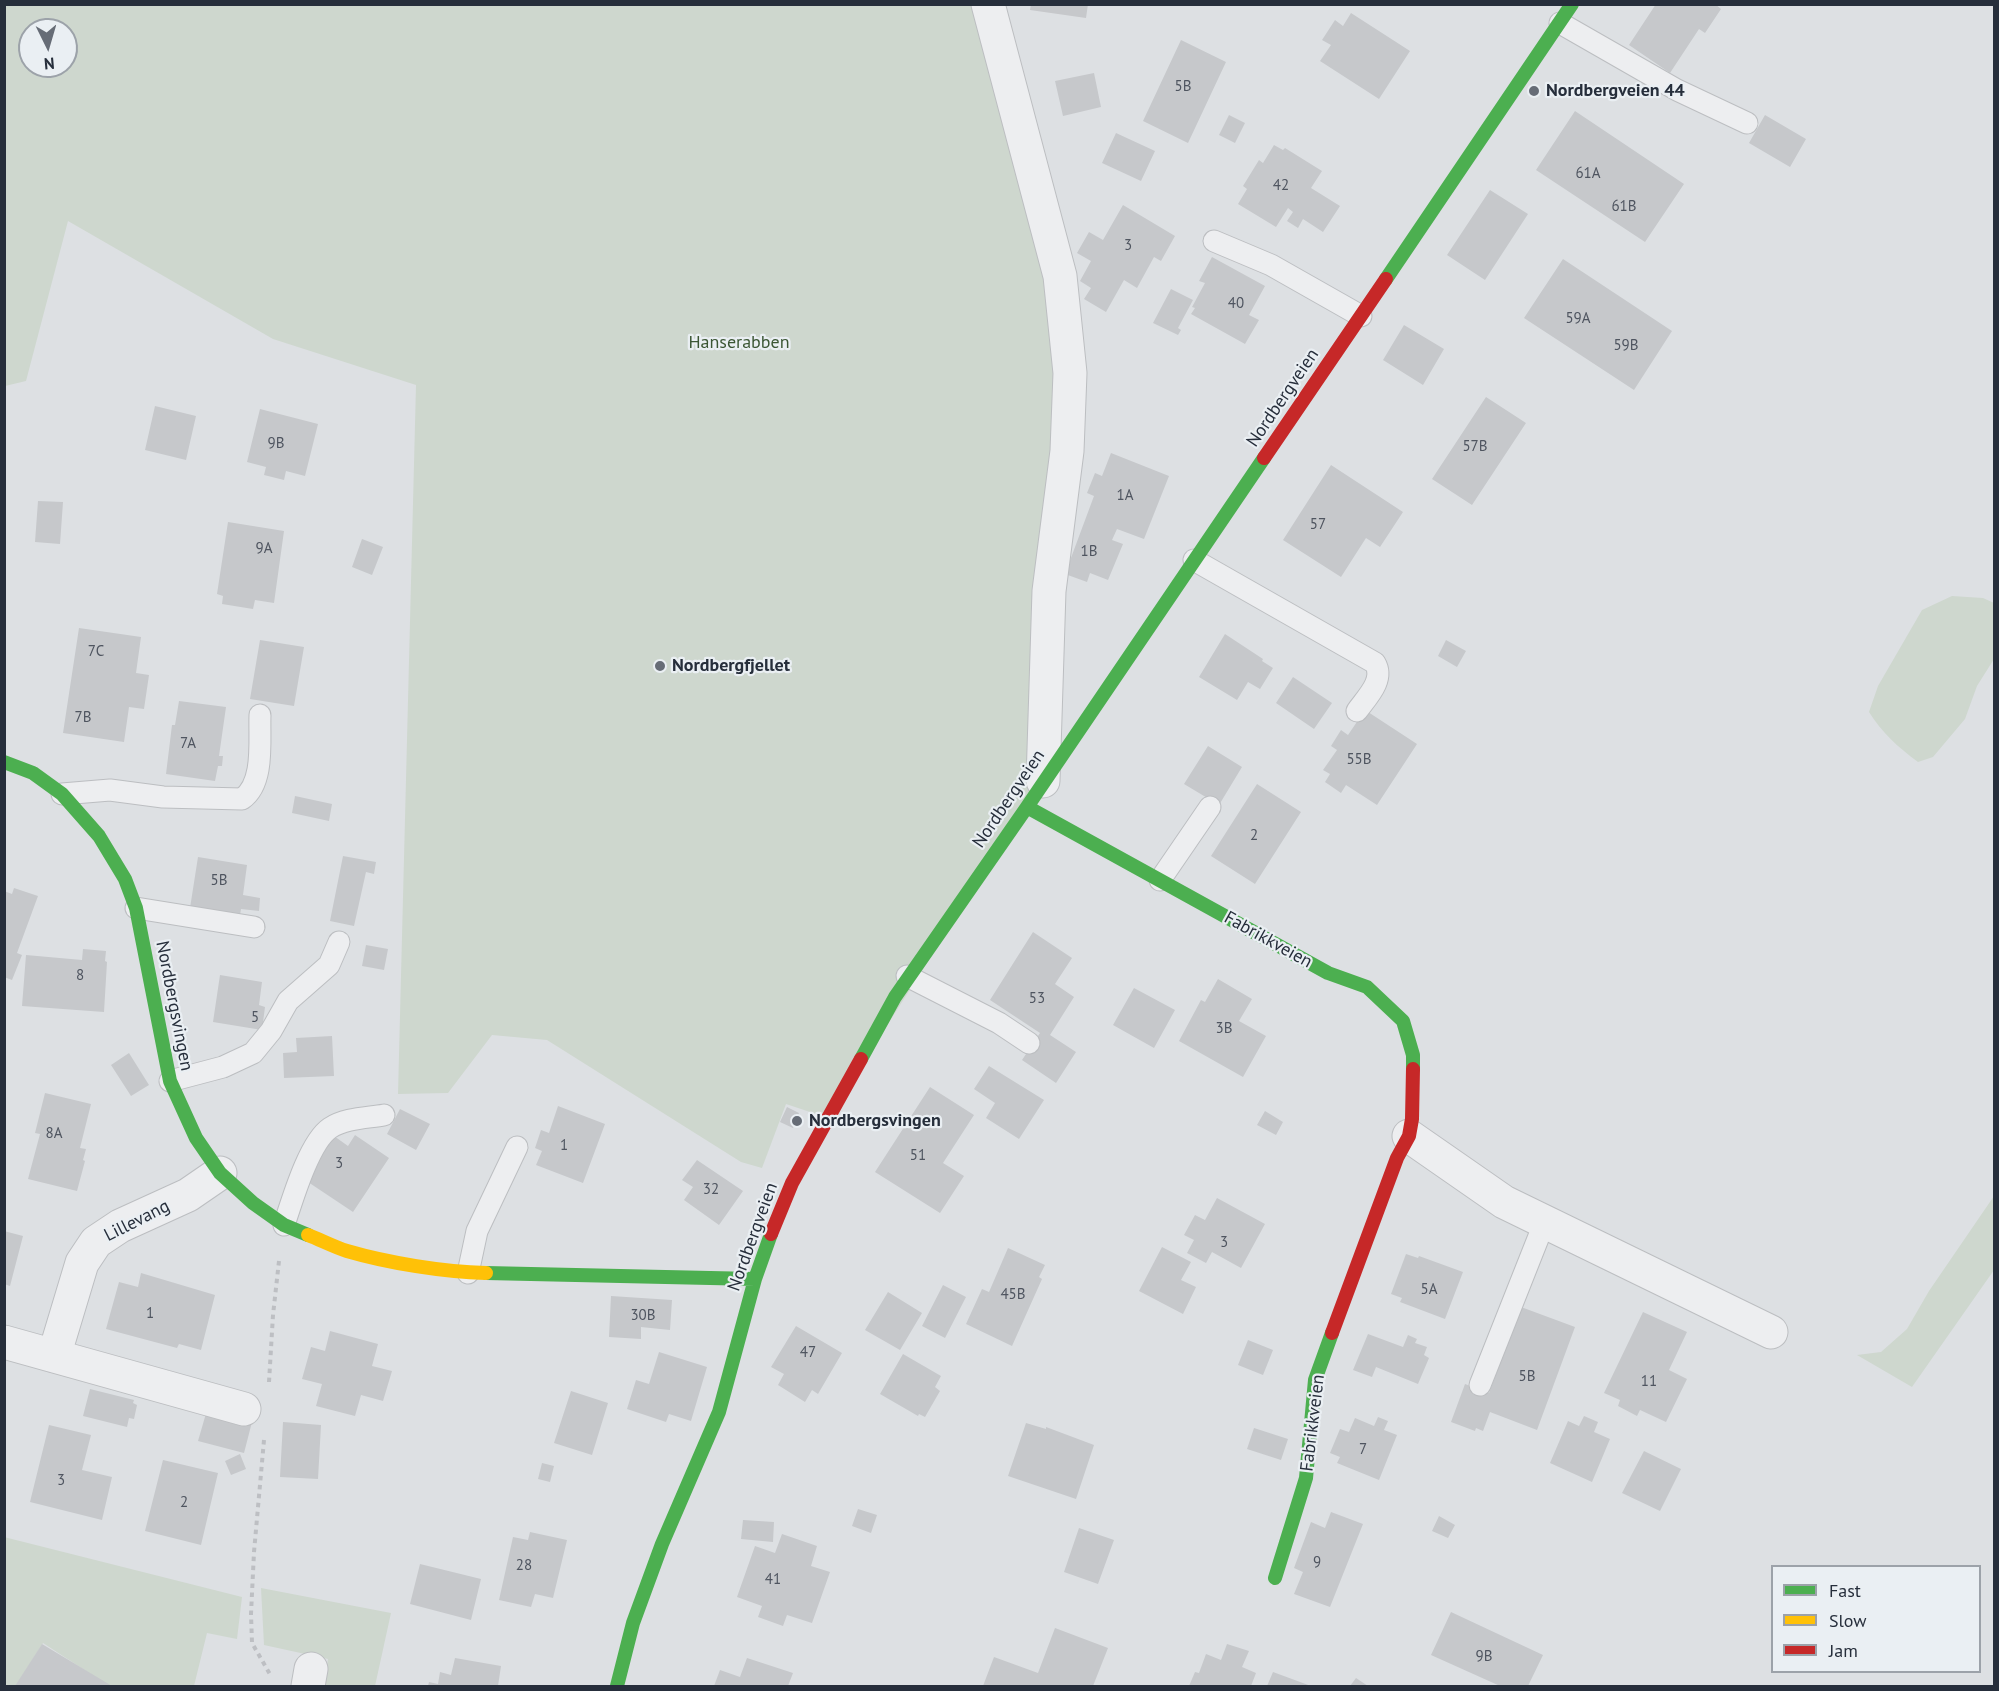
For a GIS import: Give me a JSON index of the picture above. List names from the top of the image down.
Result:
{
  "streets": {
    "street": [
      "Nordbergveien",
      "Fabrikkveien",
      "Nordbergsvingen",
      "Lillevang"
    ]
  },
  "crossings": [
    ["Nordbergveien", "Fabrikkveien"],
    ["Nordbergveien", "Nordbergsvingen"],
    ["Nordbergsvingen", "Lillevang"]
  ],
  "parks": ["Hanserabben"],
  "places": ["Nordbergveien 44", "Nordbergfjellet", "Nordbergsvingen"],
  "house_numbers": [
    "5B",
    "61A",
    "42",
    "61B",
    "3",
    "40",
    "59A",
    "59B",
    "9B",
    "57B",
    "1A",
    "57",
    "9A",
    "1B",
    "7C",
    "7B",
    "7A",
    "55B",
    "2",
    "5B",
    "8",
    "53",
    "5",
    "3B",
    "8A",
    "1",
    "51",
    "3",
    "32",
    "3",
    "5A",
    "45B",
    "1",
    "30B",
    "47",
    "5B",
    "11",
    "7",
    "3",
    "2",
    "9",
    "28",
    "41",
    "9B"
  ],
  "legend": ["Fast", "Slow", "Jam"],
  "north": "bottom"
}
